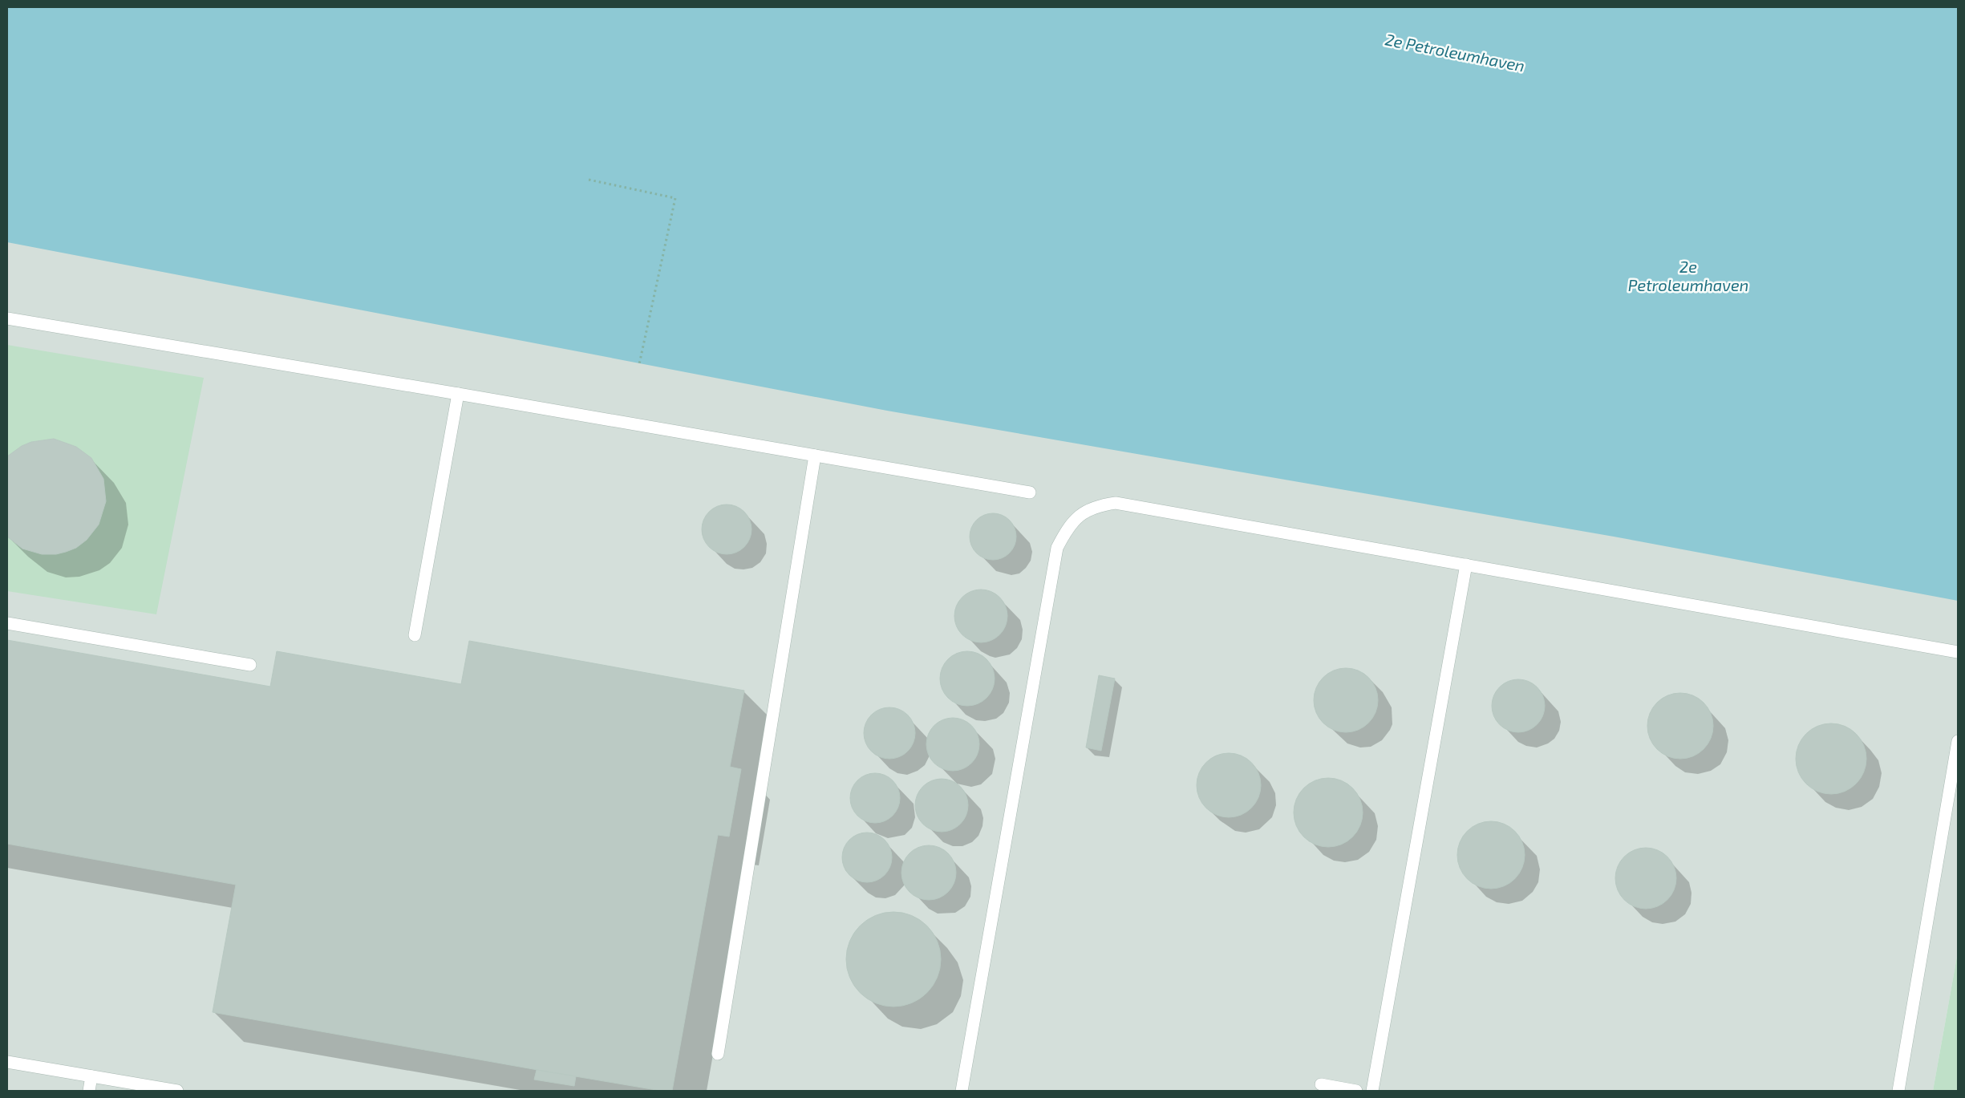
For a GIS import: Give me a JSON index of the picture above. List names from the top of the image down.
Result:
{
  "water": ["2e Petroleumhaven"]
}
